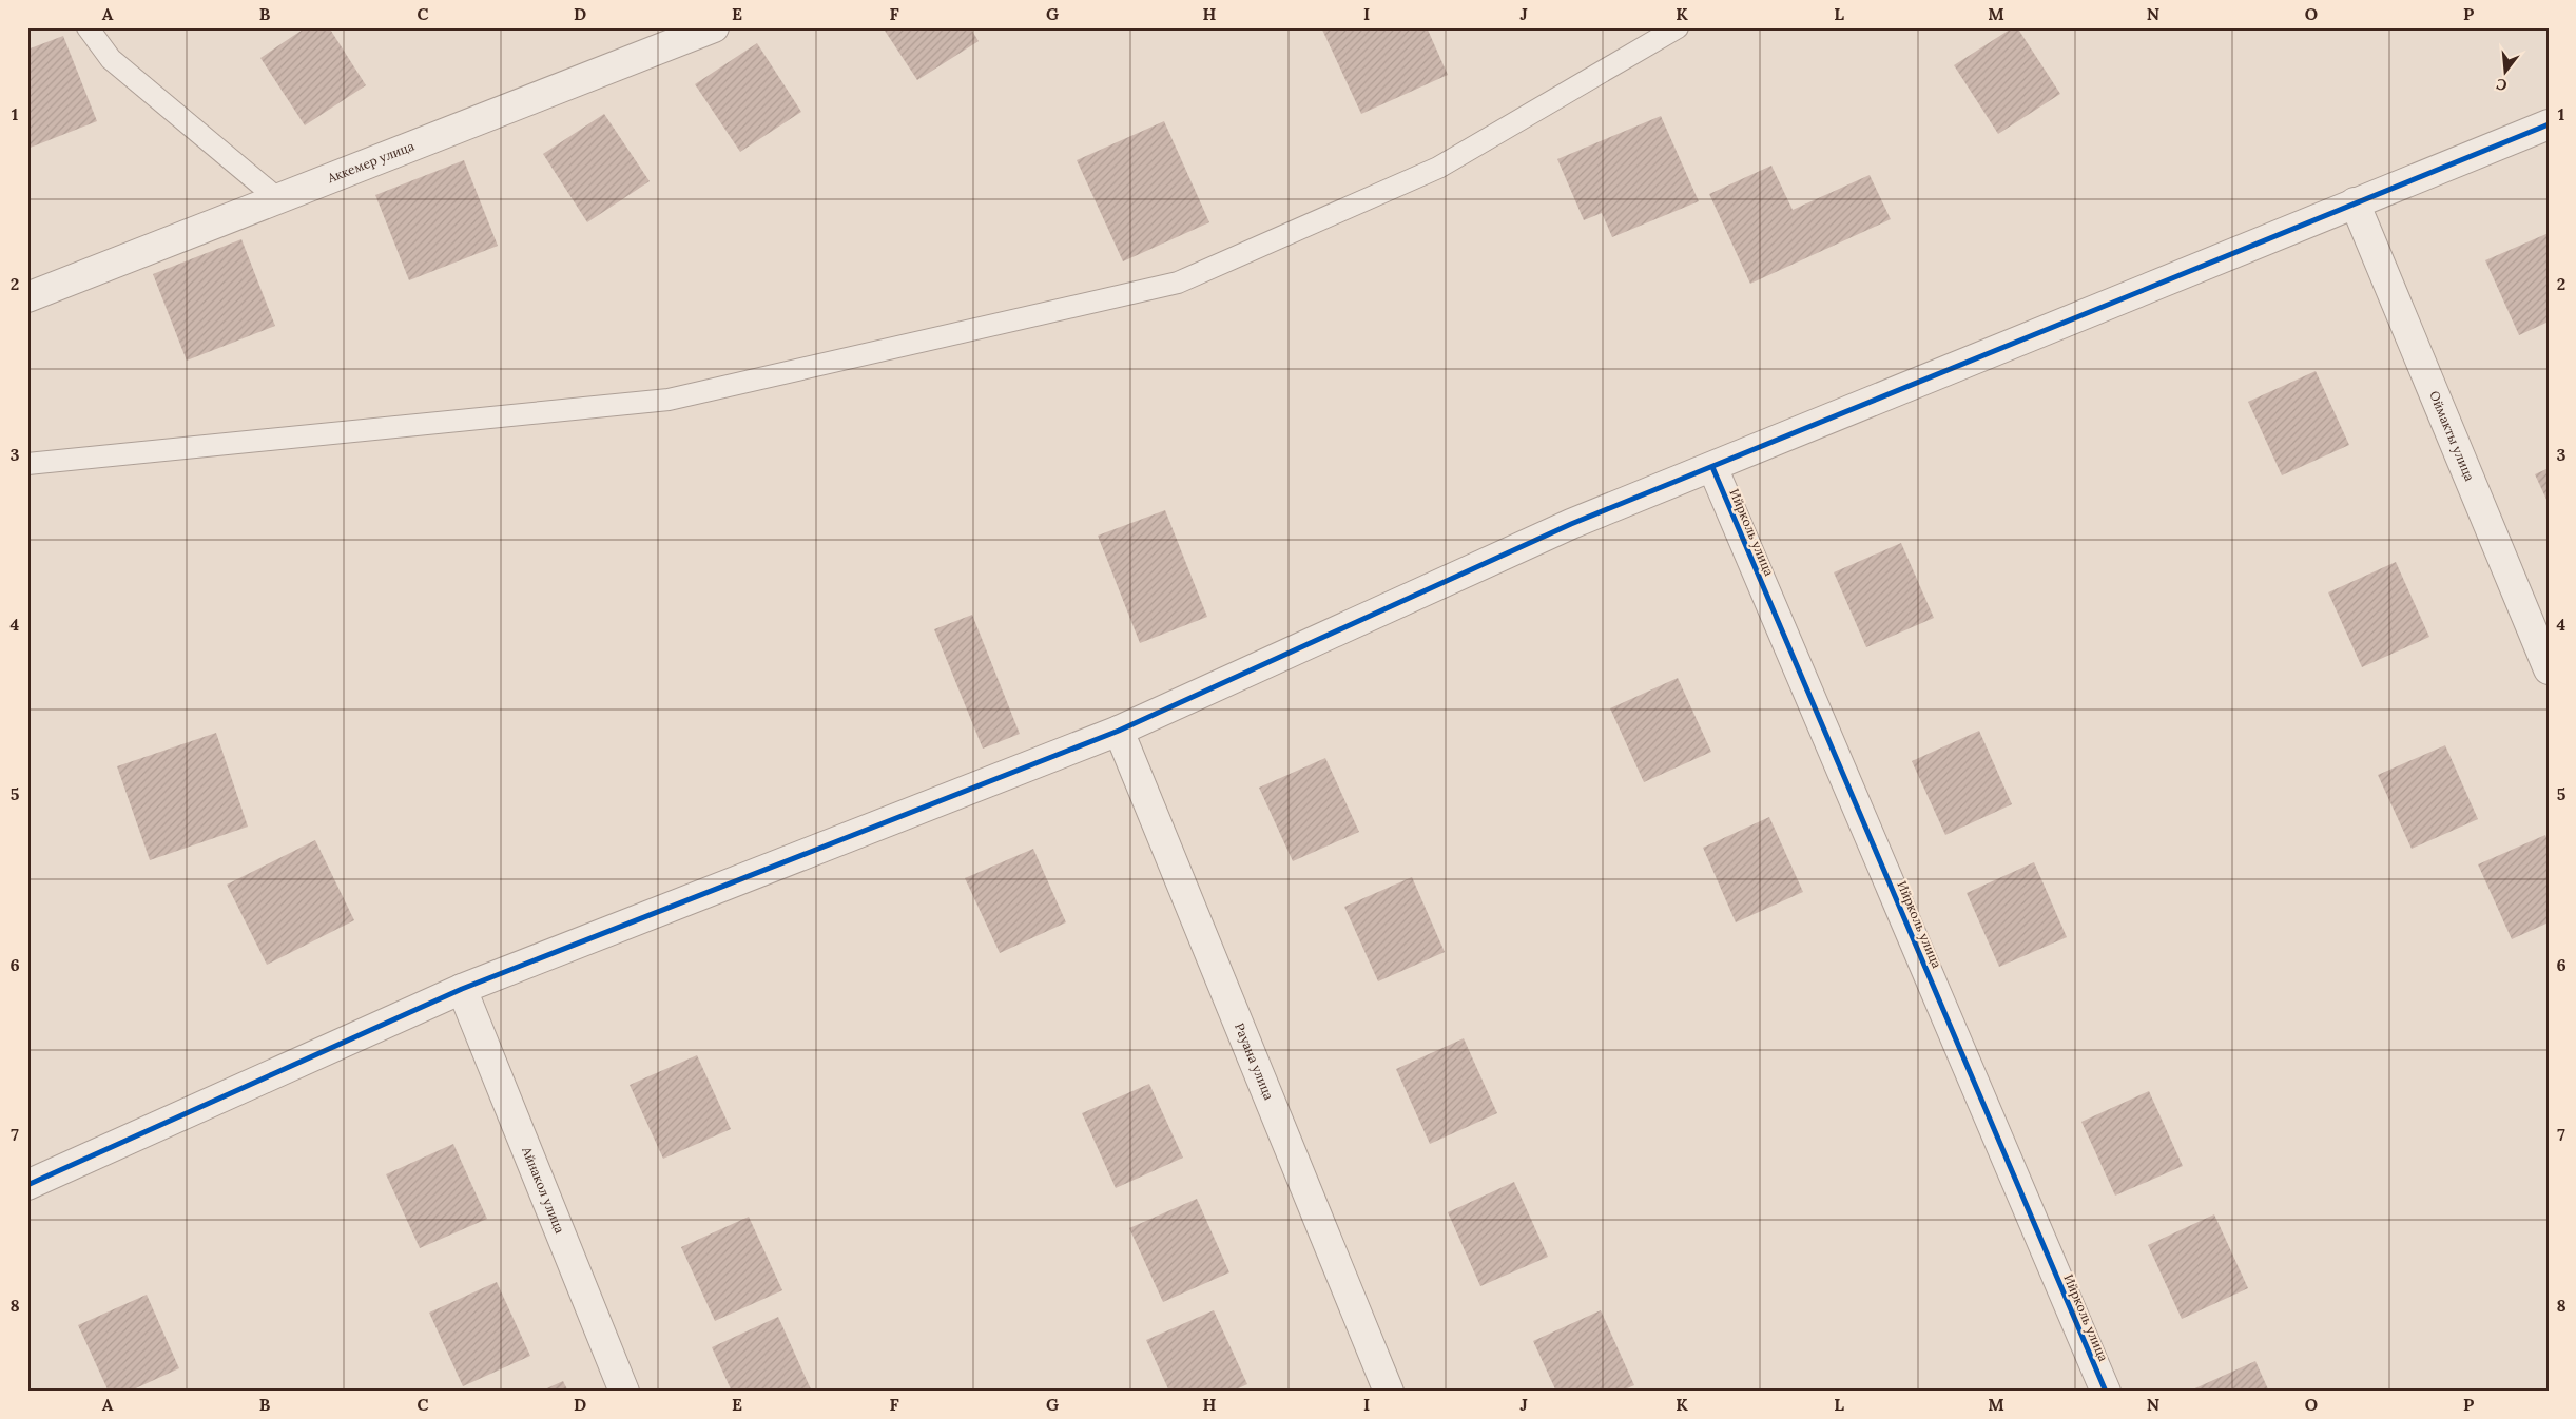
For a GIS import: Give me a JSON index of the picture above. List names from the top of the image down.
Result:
{
  "streets": {
    "street": [
      "Аккемер улица",
      "Оймакты улица",
      "Ийрколь улица",
      "Рауана улица",
      "Айнакол улица"
    ]
  },
  "north": "bottom",
  "grid": {
    "columns": [
      "A",
      "B",
      "C",
      "D",
      "E",
      "F",
      "G",
      "H",
      "I",
      "J",
      "K",
      "L",
      "M",
      "N",
      "O",
      "P"
    ],
    "rows": [
      "1",
      "2",
      "3",
      "4",
      "5",
      "6",
      "7",
      "8"
    ]
  }
}
